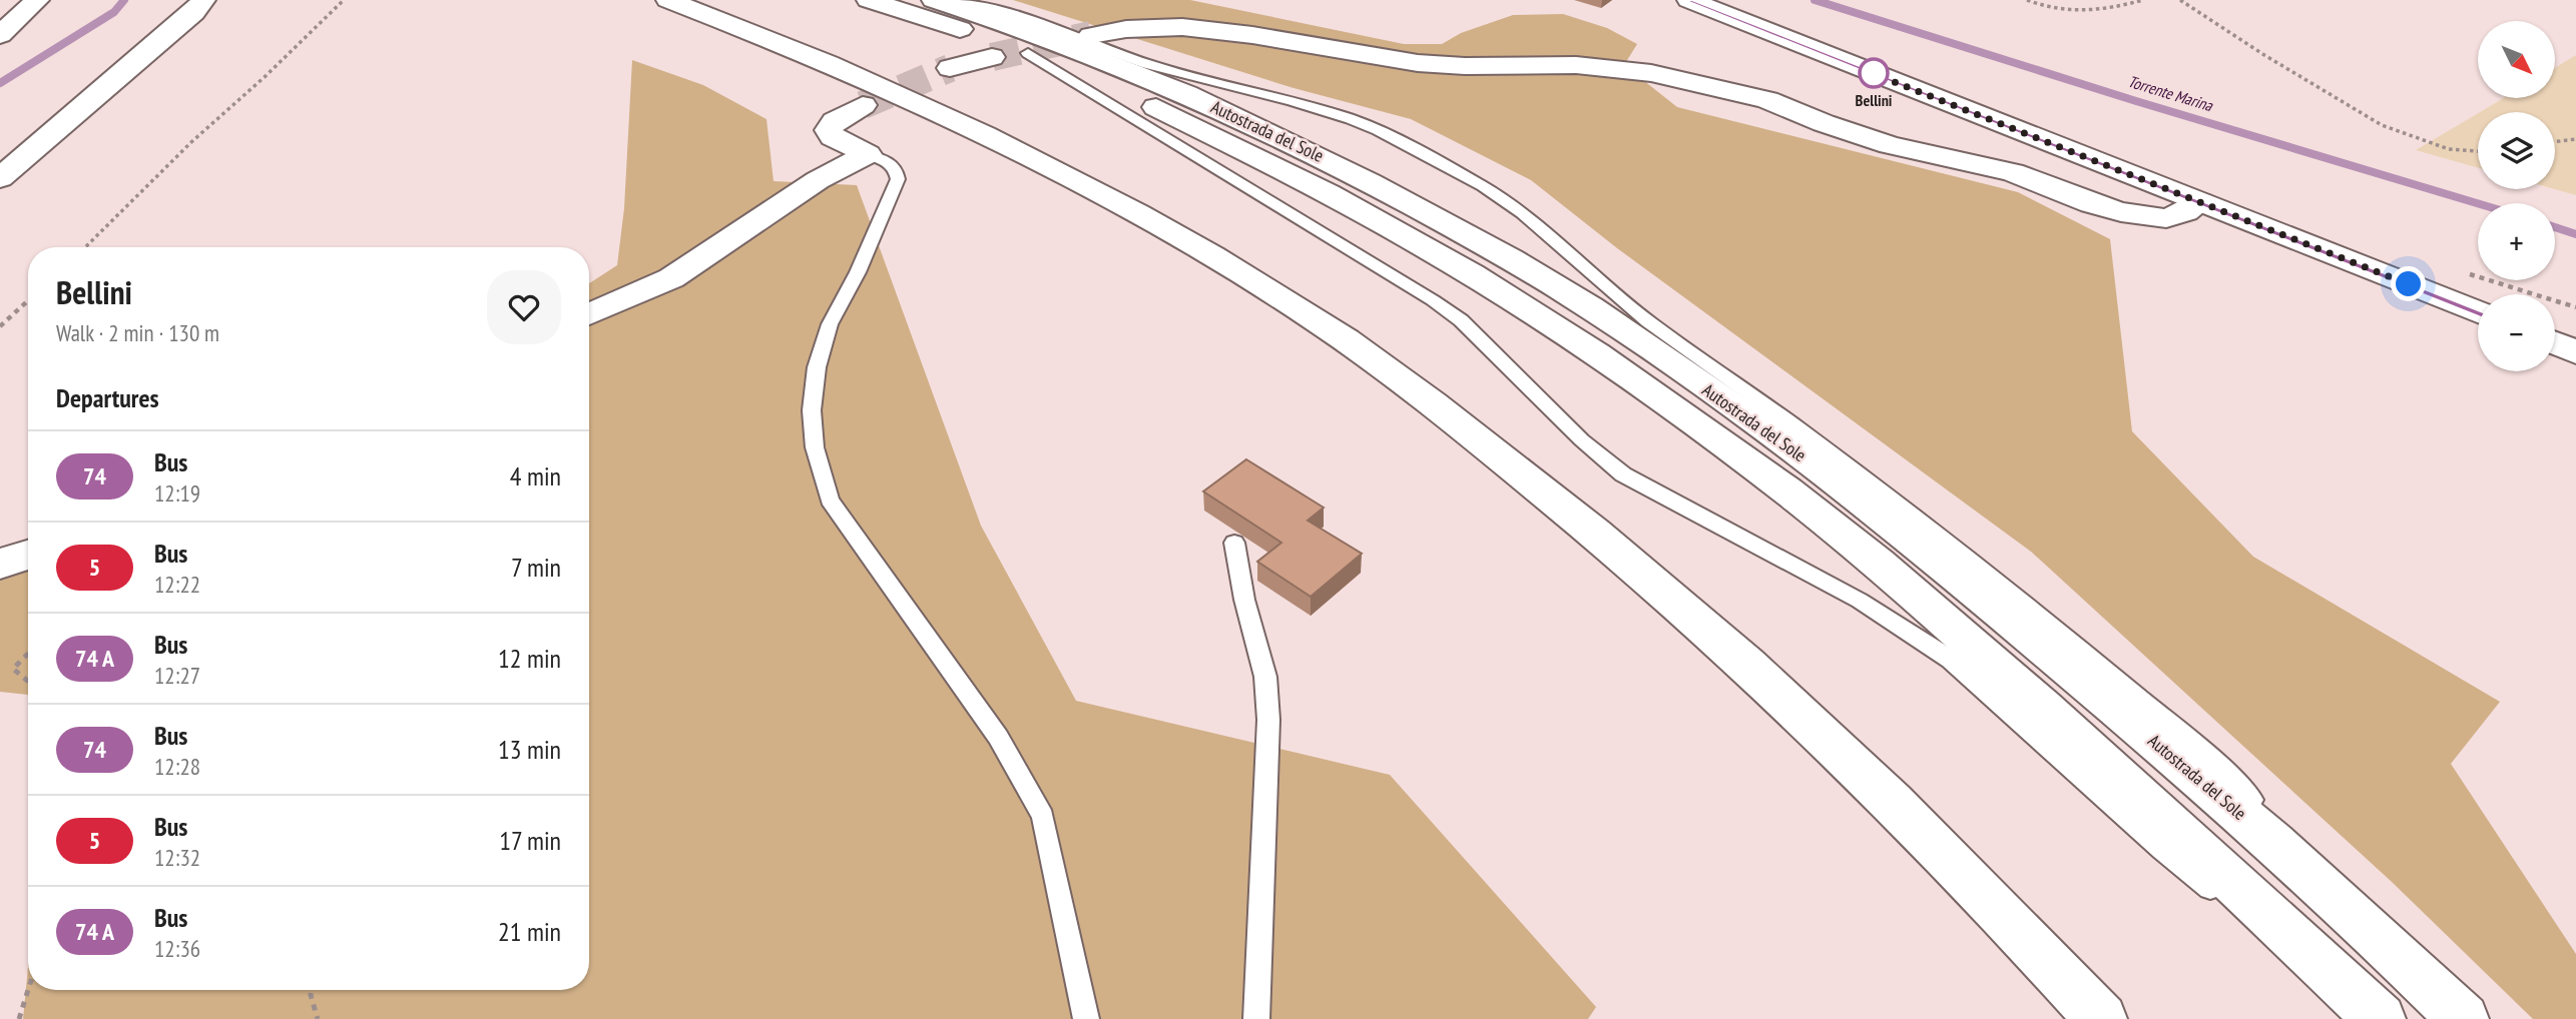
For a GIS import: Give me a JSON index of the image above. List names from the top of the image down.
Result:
{
  "streets": {
    "main road": ["Autostrada del Sole"]
  },
  "water": ["Torrente Marina"],
  "places": ["Bellini"],
  "lines": ["bus line 74"],
  "north": "bottom right",
  "page": {
    "map_buttons": ["+", "−"],
    "heading": [
      ["Bellini", "Walk · 2 min · 130 m"],
      "Departures"
    ],
    "list": [
      {
        "mark": "74",
        "name": "Bus",
        "note": "12:19",
        "value": "4 min"
      },
      {
        "mark": "5",
        "name": "Bus",
        "note": "12:22",
        "value": "7 min"
      },
      {
        "mark": "74 A",
        "name": "Bus",
        "note": "12:27",
        "value": "12 min"
      },
      {
        "mark": "74",
        "name": "Bus",
        "note": "12:28",
        "value": "13 min"
      },
      {
        "mark": "5",
        "name": "Bus",
        "note": "12:32",
        "value": "17 min"
      },
      {
        "mark": "74 A",
        "name": "Bus",
        "note": "12:36",
        "value": "21 min"
      }
    ]
  }
}
